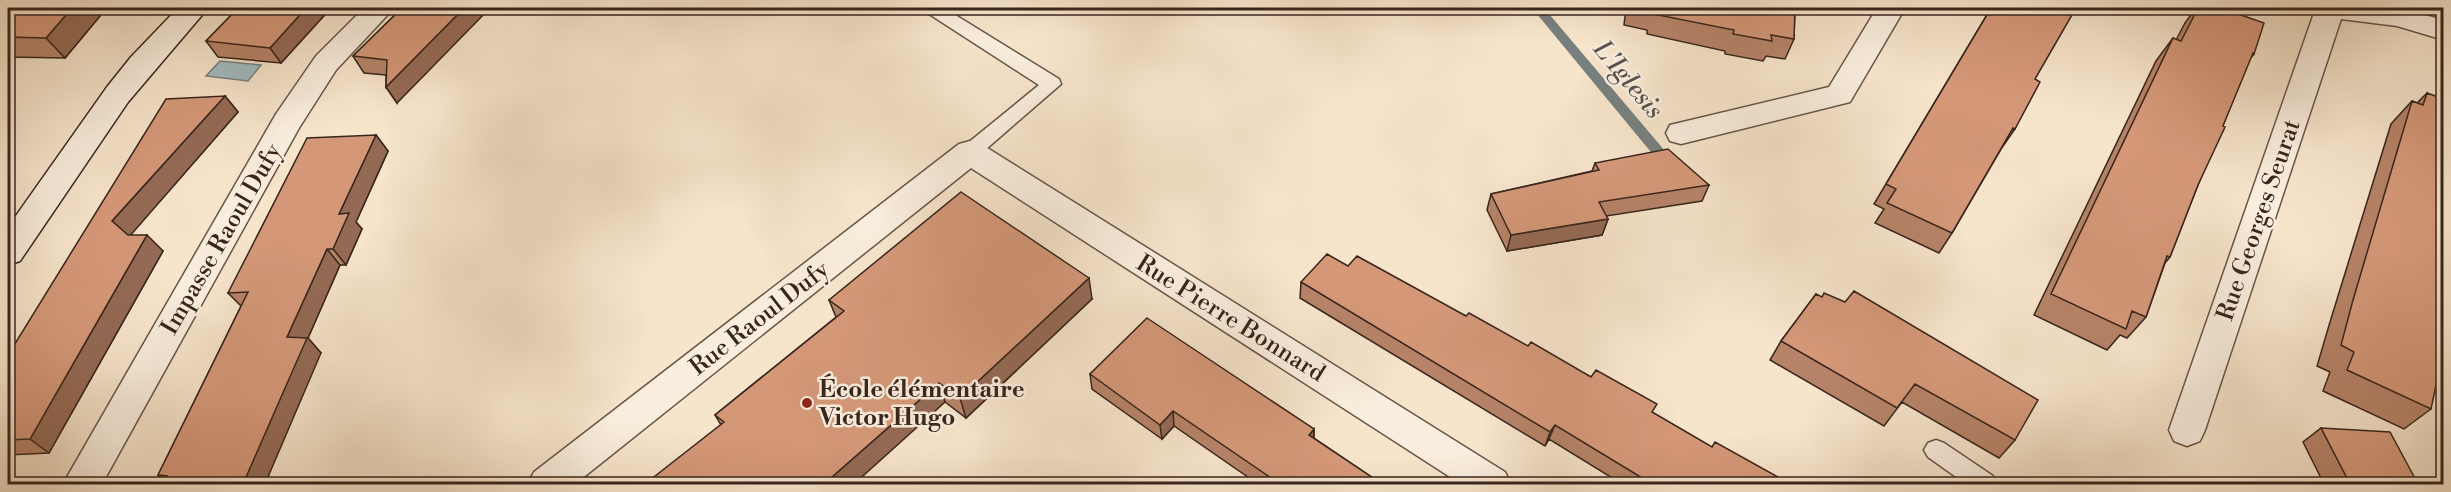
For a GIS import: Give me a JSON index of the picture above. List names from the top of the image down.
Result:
{
  "streets": {
    "street": [
      "Rue Georges Seurat",
      "Impasse Raoul Dufy",
      "Rue Raoul Dufy",
      "Rue Pierre Bonnard"
    ]
  },
  "crossings": [
    ["Rue Raoul Dufy", "Rue Pierre Bonnard"]
  ],
  "water": ["L'Iglesis"],
  "places": ["École élémentaire Victor Hugo"]
}
